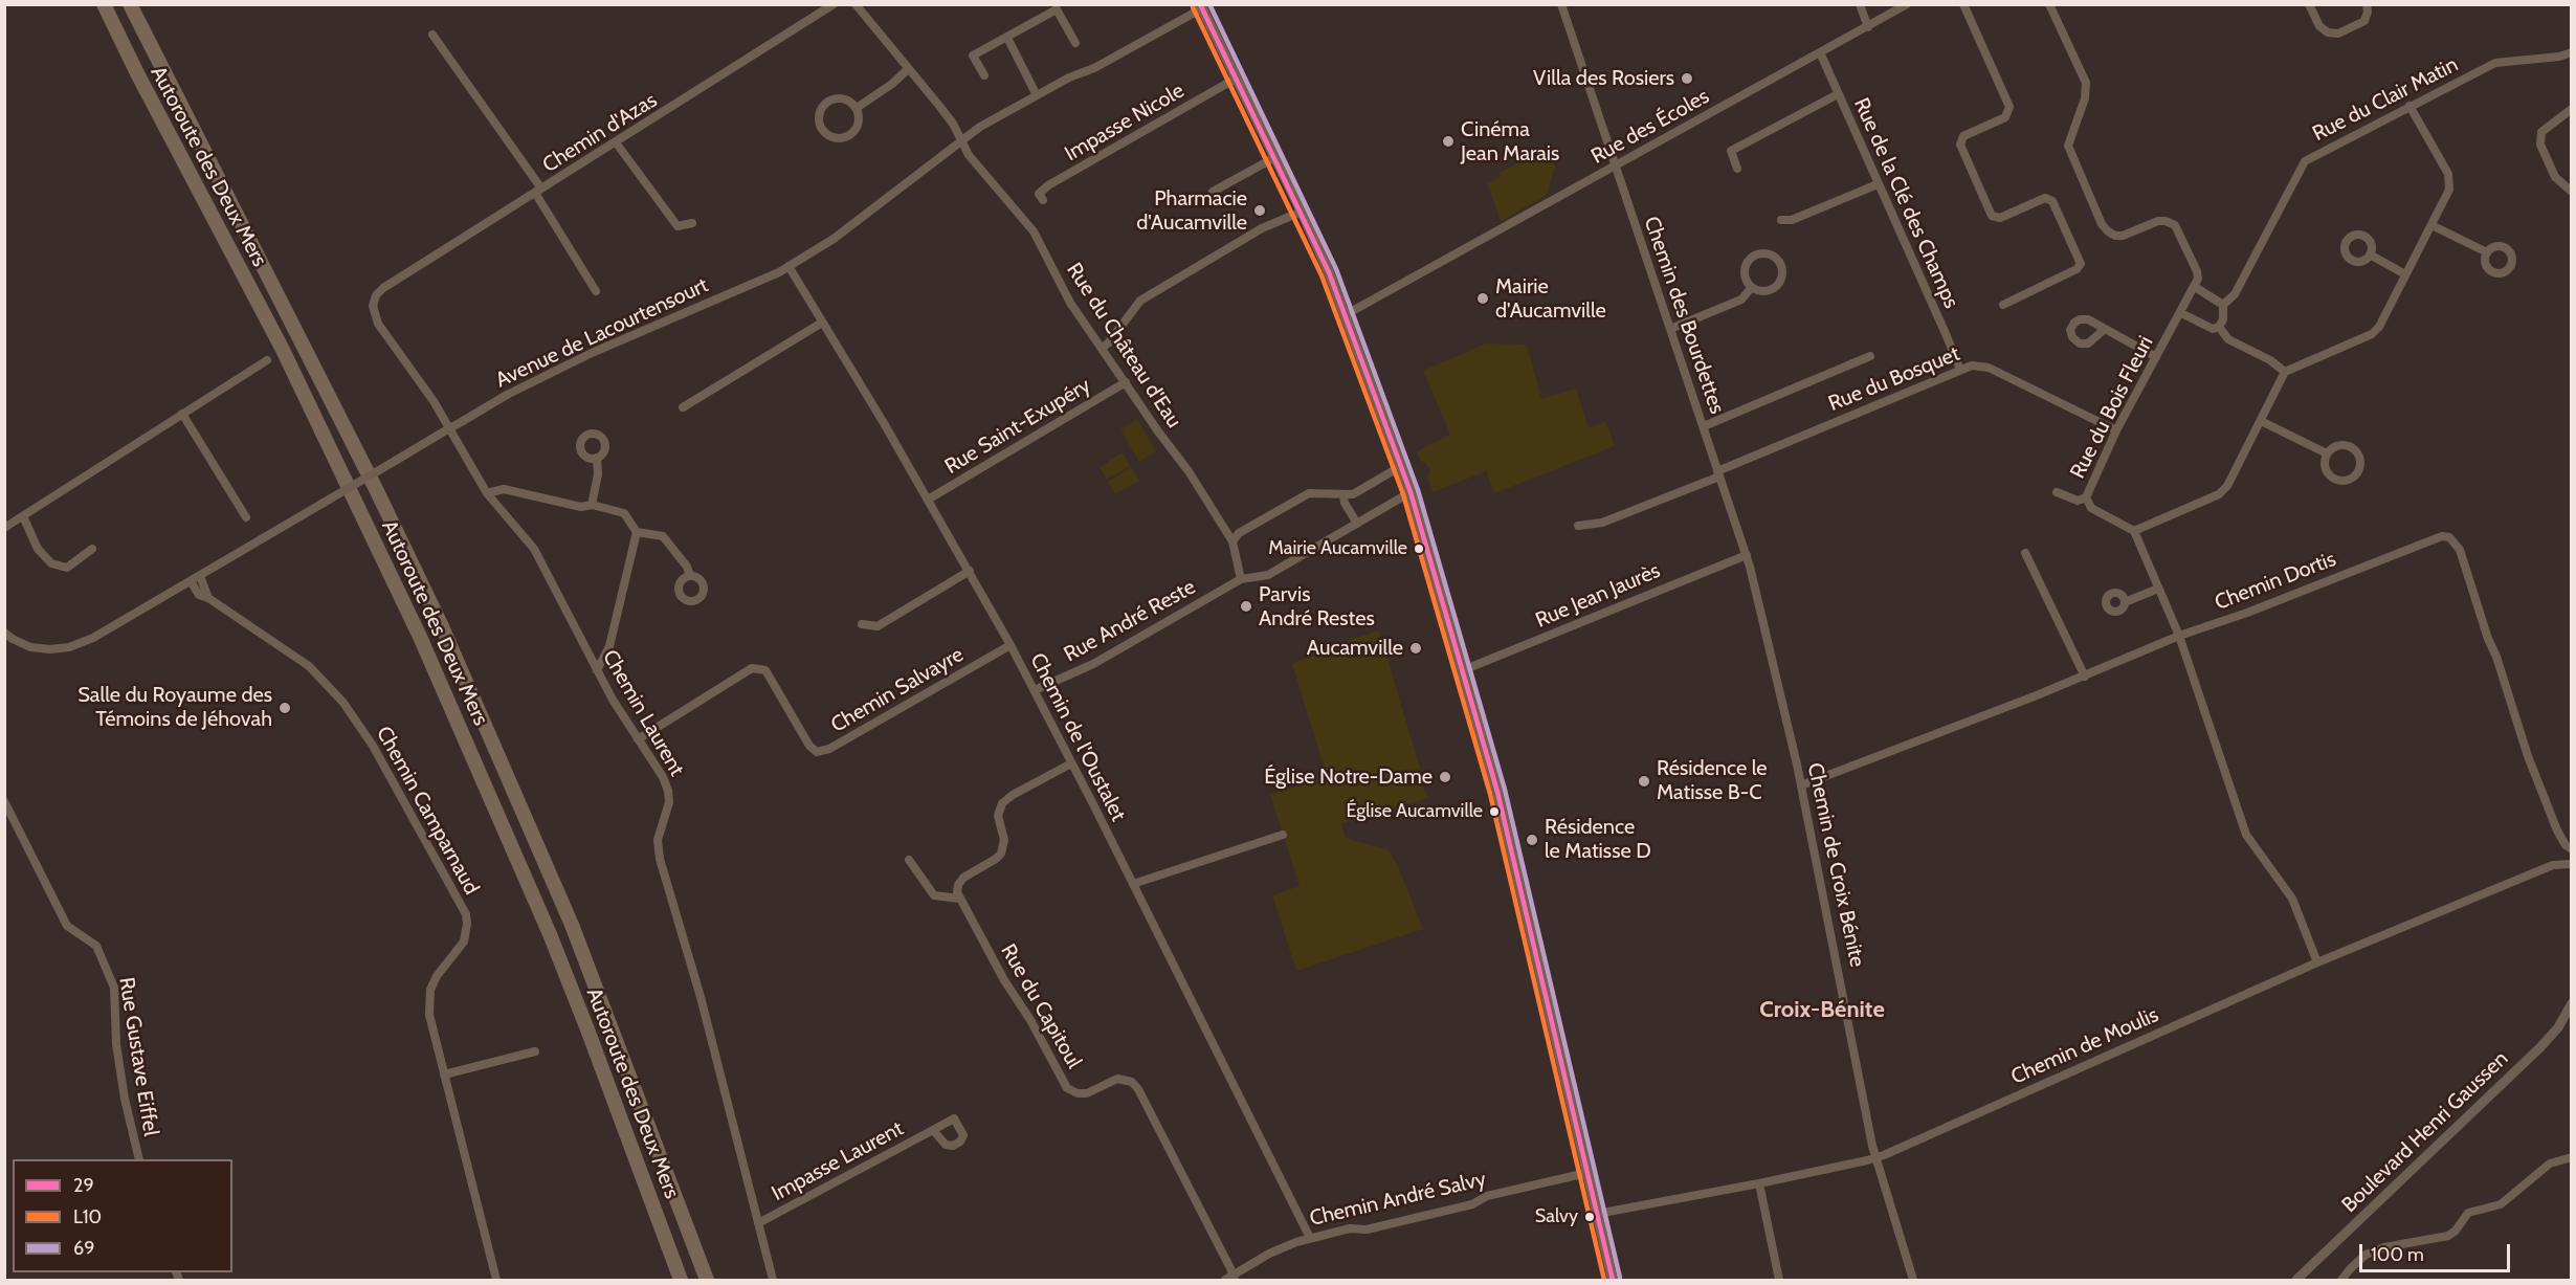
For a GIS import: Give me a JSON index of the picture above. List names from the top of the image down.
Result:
{
  "streets": {
    "highway": ["Autoroute des Deux Mers"],
    "street": [
      "Rue du Clair Matin",
      "Impasse Nicole",
      "Rue des Écoles",
      "Chemin d'Azas",
      "Rue de la Clé des Champs",
      "Chemin des Bourdettes",
      "Avenue de Lacourtensourt",
      "Rue du Château d'Eau",
      "Rue du Bosquet",
      "Rue du Bois Fleuri",
      "Rue Saint-Exupéry",
      "Chemin Dortis",
      "Rue Jean Jaurès",
      "Rue André Reste",
      "Chemin Salvayre",
      "Chemin Laurent",
      "Chemin de l'Oustalet",
      "Chemin Camparnaud",
      "Chemin de Croix Bénite",
      "Rue du Capitoul",
      "Chemin de Moulis",
      "Rue Gustave Eiffel",
      "Boulevard Henri Gaussen",
      "Impasse Laurent",
      "Chemin André Salvy"
    ]
  },
  "crossings": [
    ["Rue des Écoles", "Rue de la Clé des Champs"],
    ["Rue des Écoles", "Chemin des Bourdettes"],
    ["Chemin d'Azas", "Chemin Laurent"],
    ["Rue de la Clé des Champs", "Rue du Bosquet"],
    ["Chemin des Bourdettes", "Rue du Bosquet"],
    ["Chemin des Bourdettes", "Rue Jean Jaurès"],
    ["Chemin des Bourdettes", "Chemin de Croix Bénite"],
    ["Avenue de Lacourtensourt", "Rue du Château d'Eau"],
    ["Avenue de Lacourtensourt", "Chemin de l'Oustalet"],
    ["Avenue de Lacourtensourt", "Chemin Camparnaud"],
    ["Rue du Château d'Eau", "Rue Saint-Exupéry"],
    ["Rue du Château d'Eau", "Rue André Reste"],
    ["Rue du Bosquet", "Rue du Bois Fleuri"],
    ["Rue Saint-Exupéry", "Chemin de l'Oustalet"],
    ["Chemin Dortis", "Chemin de Croix Bénite"],
    ["Rue André Reste", "Chemin de l'Oustalet"],
    ["Chemin Salvayre", "Chemin Laurent"],
    ["Chemin Salvayre", "Chemin de l'Oustalet"],
    ["Chemin Laurent", "Impasse Laurent"],
    ["Chemin de l'Oustalet", "Chemin André Salvy"],
    ["Chemin de Croix Bénite", "Chemin de Moulis"],
    ["Rue du Capitoul", "Chemin André Salvy"]
  ],
  "districts": ["Croix-Bénite"],
  "places": [
    "Villa des Rosiers",
    "Cinéma Jean Marais",
    "Pharmacie d'Aucamville",
    "Mairie d'Aucamville",
    "Mairie Aucamville",
    "Parvis André Restes",
    "Aucamville",
    "Salle du Royaume des Témoins de Jéhovah",
    "Église Notre-Dame",
    "Résidence le Matisse B-C",
    "Église Aucamville",
    "Résidence le Matisse D",
    "Salvy"
  ],
  "lines": ["transit line 29", "transit line 69", "transit line L10"],
  "legend": ["29", "L10", "69"],
  "scale_bar": "100 m"
}
